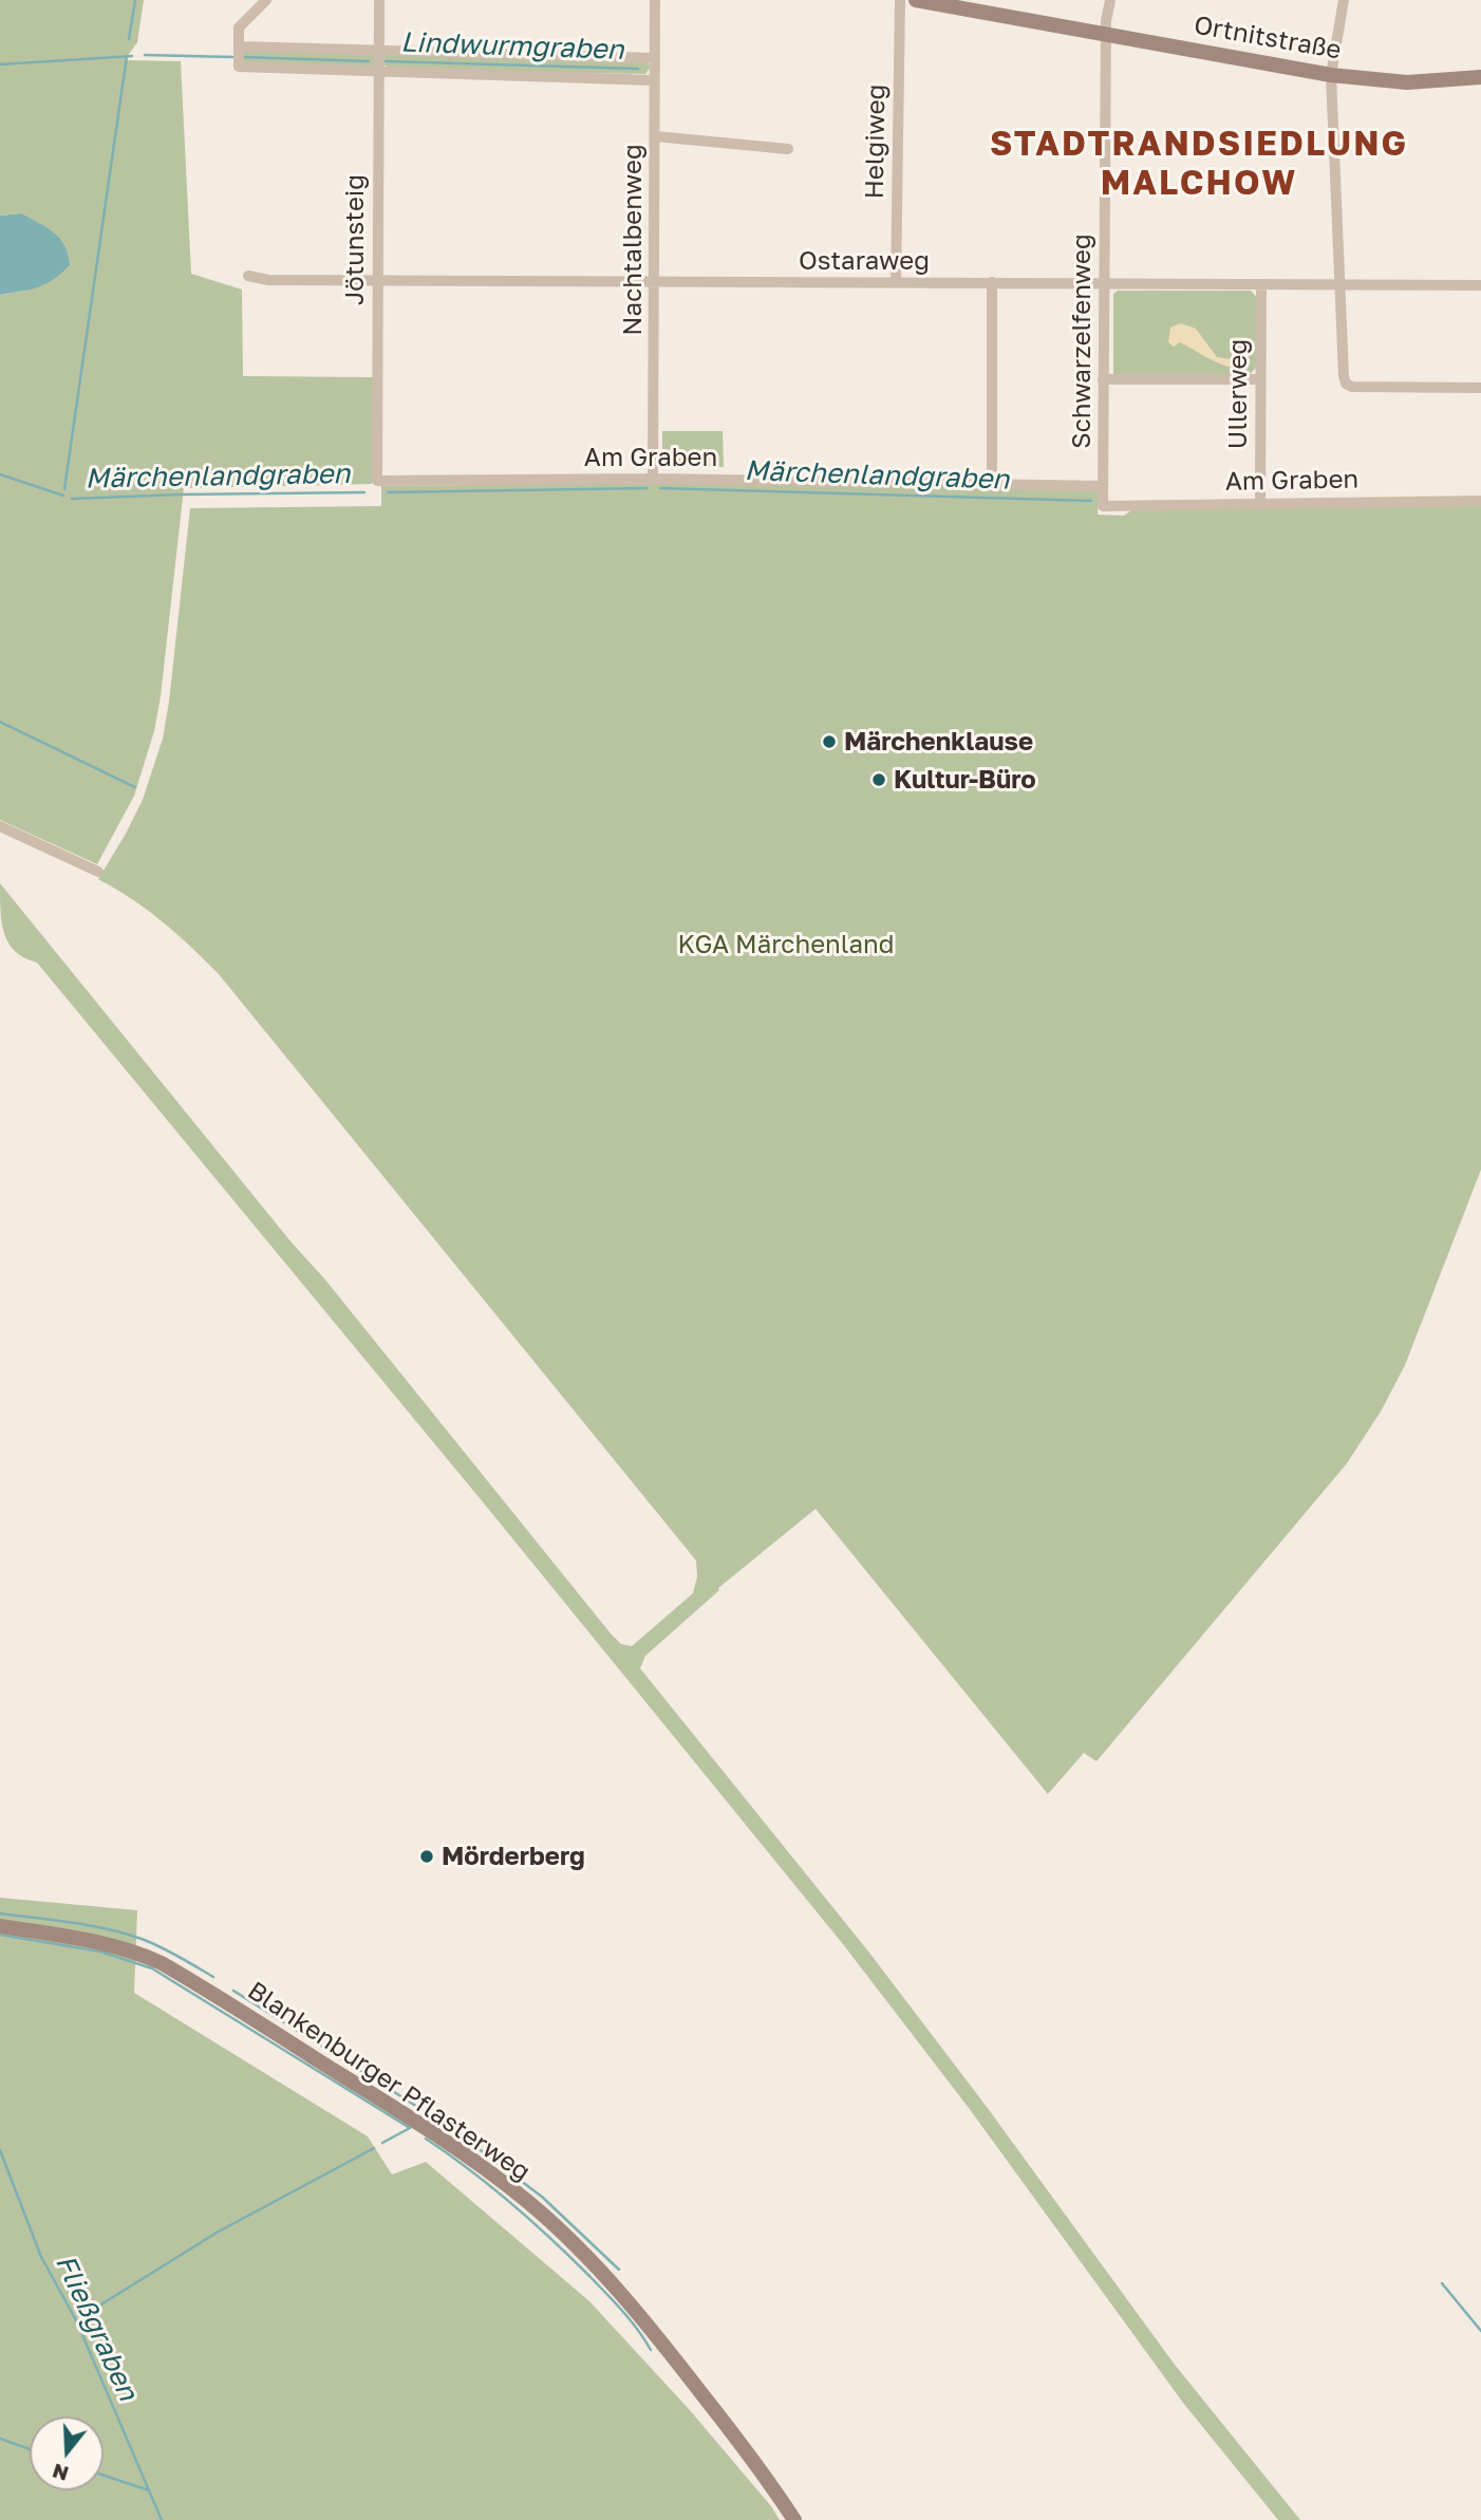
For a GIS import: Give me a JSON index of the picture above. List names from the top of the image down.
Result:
{
  "streets": {
    "main road": ["Ortnitstraße", "Blankenburger Pflasterweg"],
    "street": [
      "Helgiweg",
      "Jötunsteig",
      "Nachtalbenweg",
      "Ostaraweg",
      "Schwarzelfenweg",
      "Ullerweg",
      "Am Graben"
    ]
  },
  "crossings": [
    ["Ortnitstraße", "Schwarzelfenweg"],
    ["Helgiweg", "Ostaraweg"],
    ["Jötunsteig", "Ostaraweg"],
    ["Jötunsteig", "Am Graben"],
    ["Nachtalbenweg", "Ostaraweg"],
    ["Nachtalbenweg", "Am Graben"],
    ["Ostaraweg", "Schwarzelfenweg"],
    ["Ostaraweg", "Ullerweg"],
    ["Schwarzelfenweg", "Am Graben"],
    ["Ullerweg", "Am Graben"]
  ],
  "districts": ["STADTRANDSIEDLUNG MALCHOW"],
  "water": ["Lindwurmgraben", "Märchenlandgraben", "Fließgraben"],
  "parks": ["KGA Märchenland"],
  "places": ["Märchenklause", "Kultur-Büro", "Mörderberg"],
  "north": "bottom"
}
